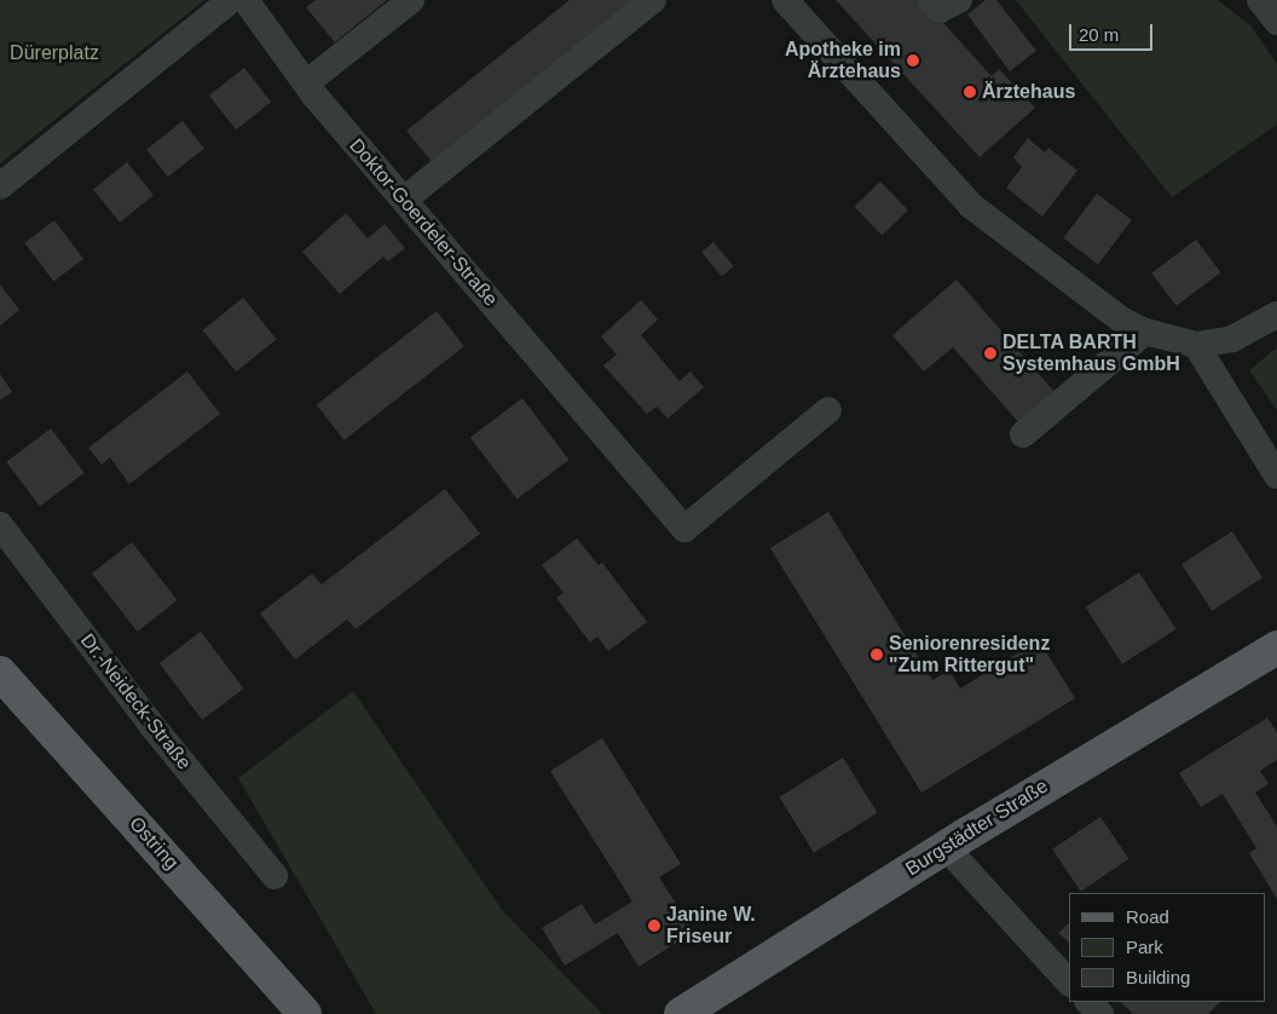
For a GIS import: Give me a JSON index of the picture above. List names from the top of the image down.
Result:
{
  "streets": {
    "main road": ["Burgstädter Straße", "Ostring"],
    "street": ["Doktor-Goerdeler-Straße", "Dr.-Neideck-Straße"]
  },
  "parks": ["Dürerplatz"],
  "places": [
    "Apotheke im Ärztehaus",
    "Ärztehaus",
    "DELTA BARTH Systemhaus GmbH",
    "Seniorenresidenz \"Zum Rittergut\"",
    "Janine W. Friseur"
  ],
  "legend": ["Road", "Park", "Building"],
  "scale_bar": "20 m"
}
